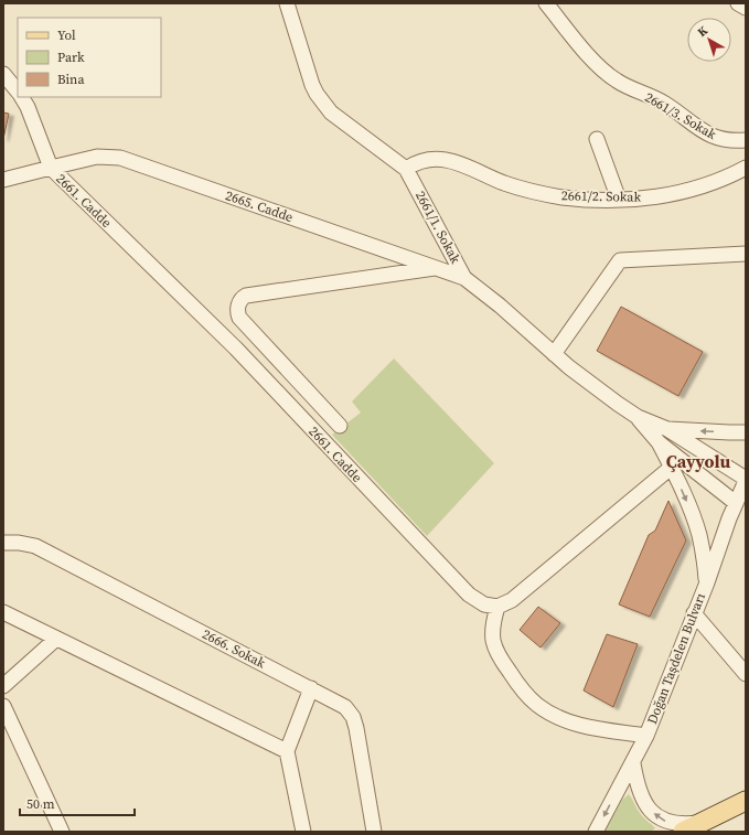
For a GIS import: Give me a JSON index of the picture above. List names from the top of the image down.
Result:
{
  "streets": {
    "street": [
      "2661/3. Sokak",
      "2661/2. Sokak",
      "2661. Cadde",
      "2665. Cadde",
      "2661/1. Sokak",
      "2666. Sokak",
      "Doğan Taşdelen Bulvarı"
    ]
  },
  "crossings": [
    ["2661/2. Sokak", "2661/1. Sokak"],
    ["2661. Cadde", "2665. Cadde"],
    ["2665. Cadde", "2661/1. Sokak"],
    ["2661/1. Sokak", "Doğan Taşdelen Bulvarı"]
  ],
  "districts": ["Çayyolu"],
  "legend": ["Yol", "Park", "Bina"],
  "scale_bar": "50 m",
  "north": "top left"
}
